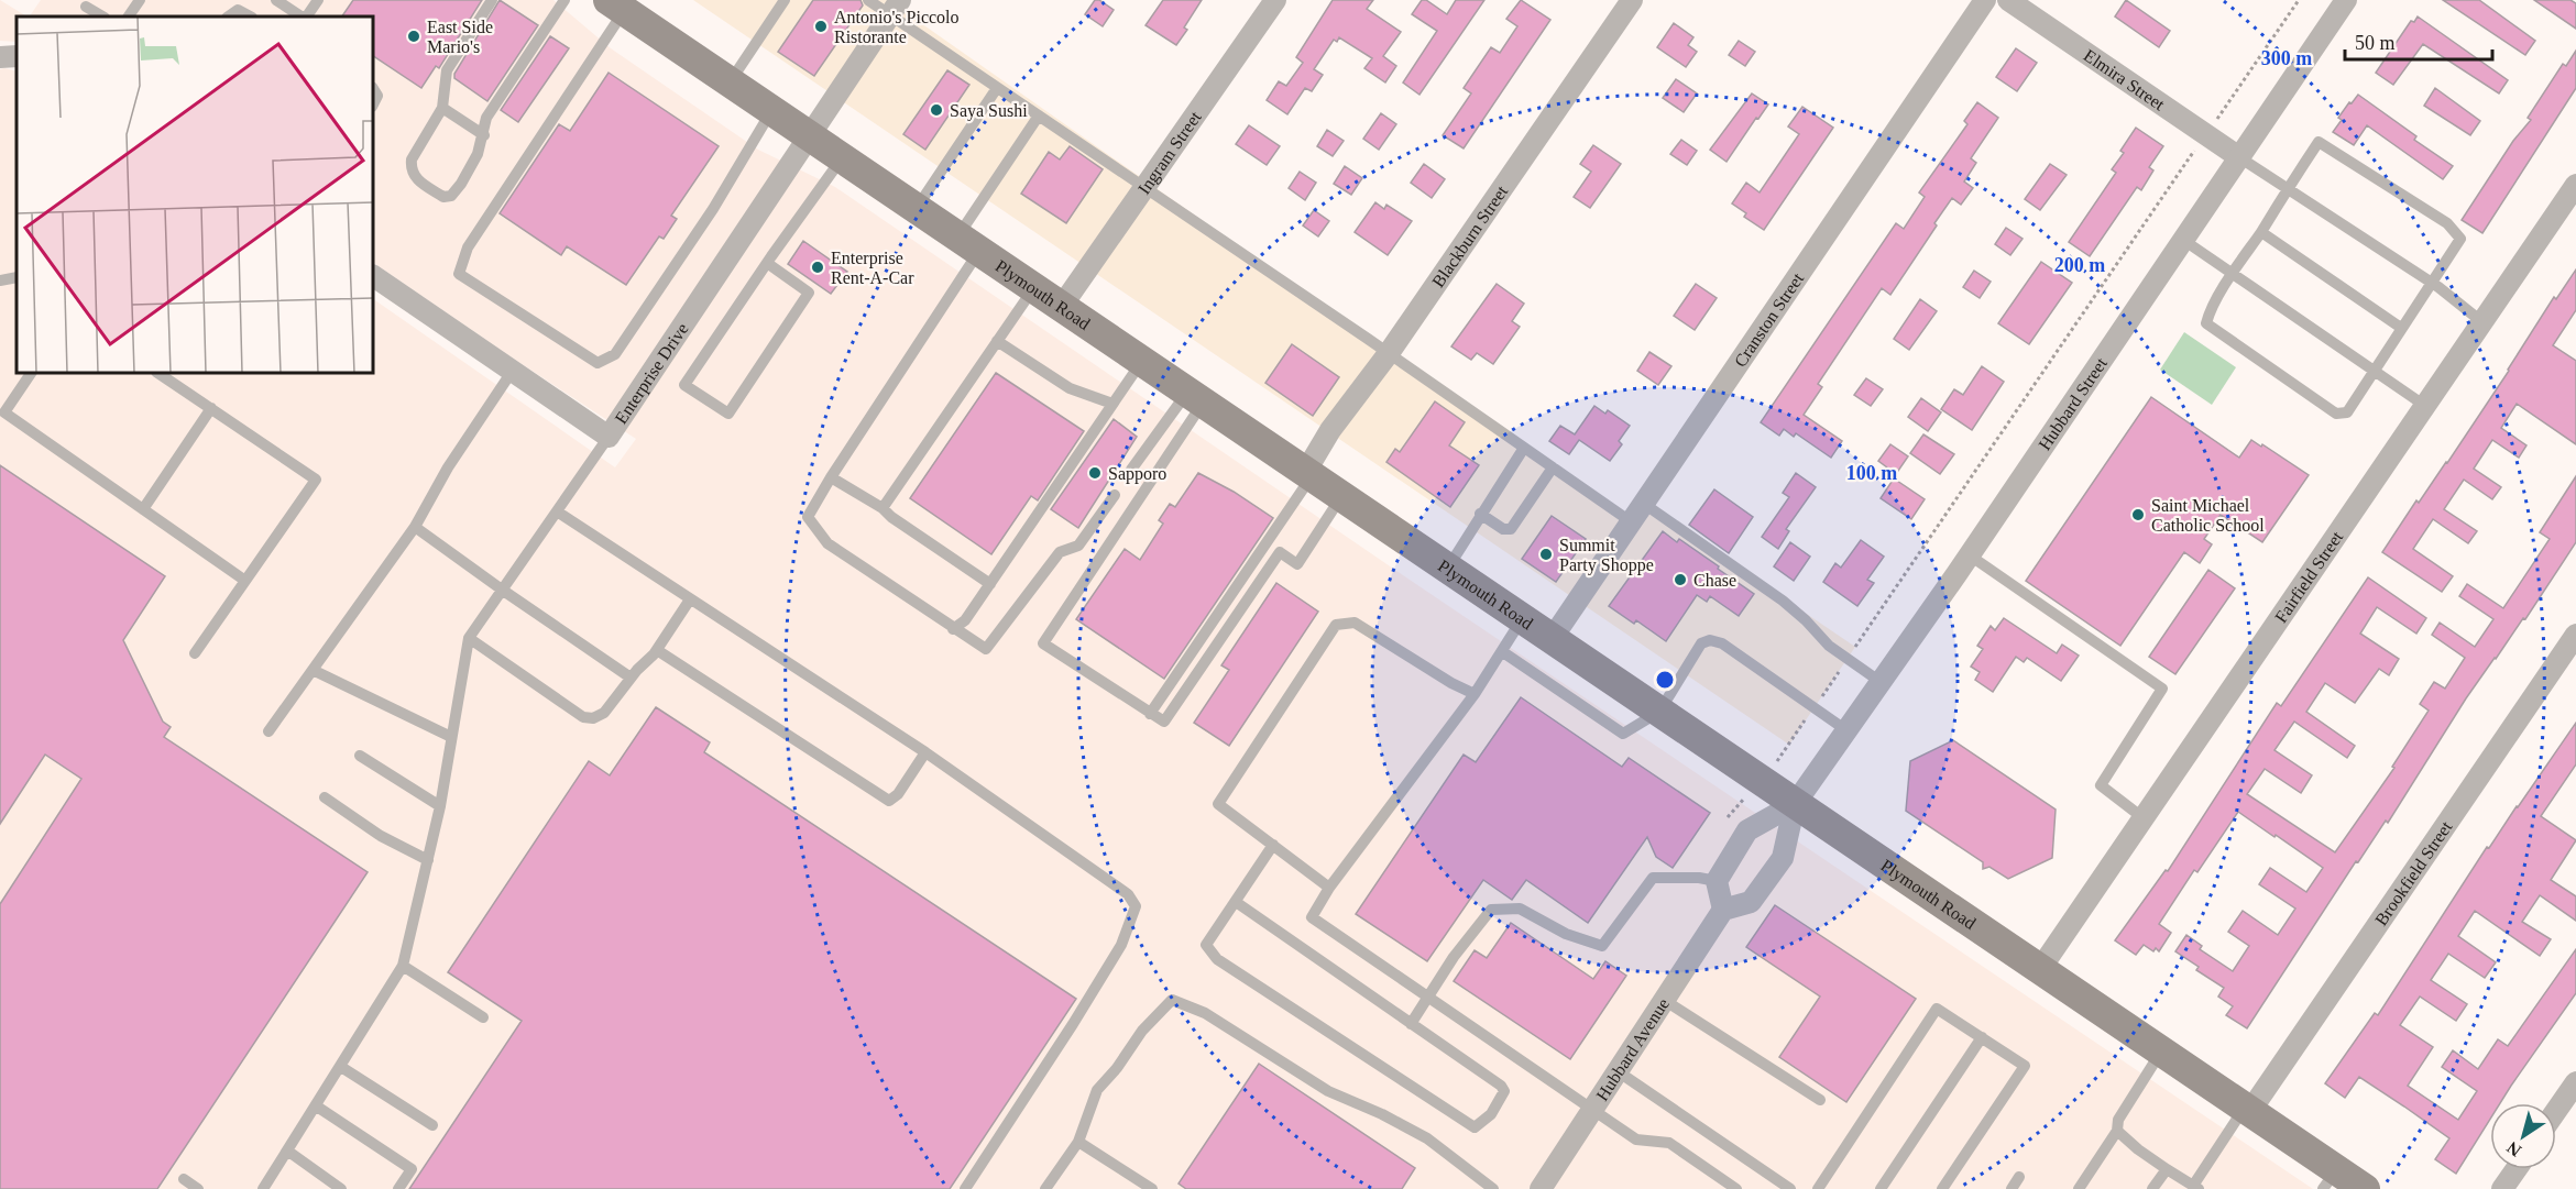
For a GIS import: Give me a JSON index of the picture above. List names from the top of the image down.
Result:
{
  "streets": {
    "main road": ["Plymouth Road"],
    "street": [
      "Elmira Street",
      "Ingram Street",
      "Blackburn Street",
      "Cranston Street",
      "Enterprise Drive",
      "Hubbard Street",
      "Fairfield Street",
      "Brookfield Street",
      "Hubbard Avenue"
    ]
  },
  "crossings": [
    ["Elmira Street", "Hubbard Street"],
    ["Ingram Street", "Plymouth Road"],
    ["Blackburn Street", "Plymouth Road"],
    ["Plymouth Road", "Cranston Street"],
    ["Plymouth Road", "Enterprise Drive"],
    ["Plymouth Road", "Hubbard Street"],
    ["Plymouth Road", "Fairfield Street"],
    ["Plymouth Road", "Brookfield Street"]
  ],
  "places": [
    "Antonio's Piccolo Ristorante",
    "East Side Mario's",
    "Saya Sushi",
    "Enterprise Rent-A-Car",
    "Sapporo",
    "Saint Michael Catholic School",
    "Summit Party Shoppe",
    "Chase"
  ],
  "scale_bar": "50 m",
  "north": "bottom left",
  "rings": ["300 m", "200 m", "100 m"]
}
